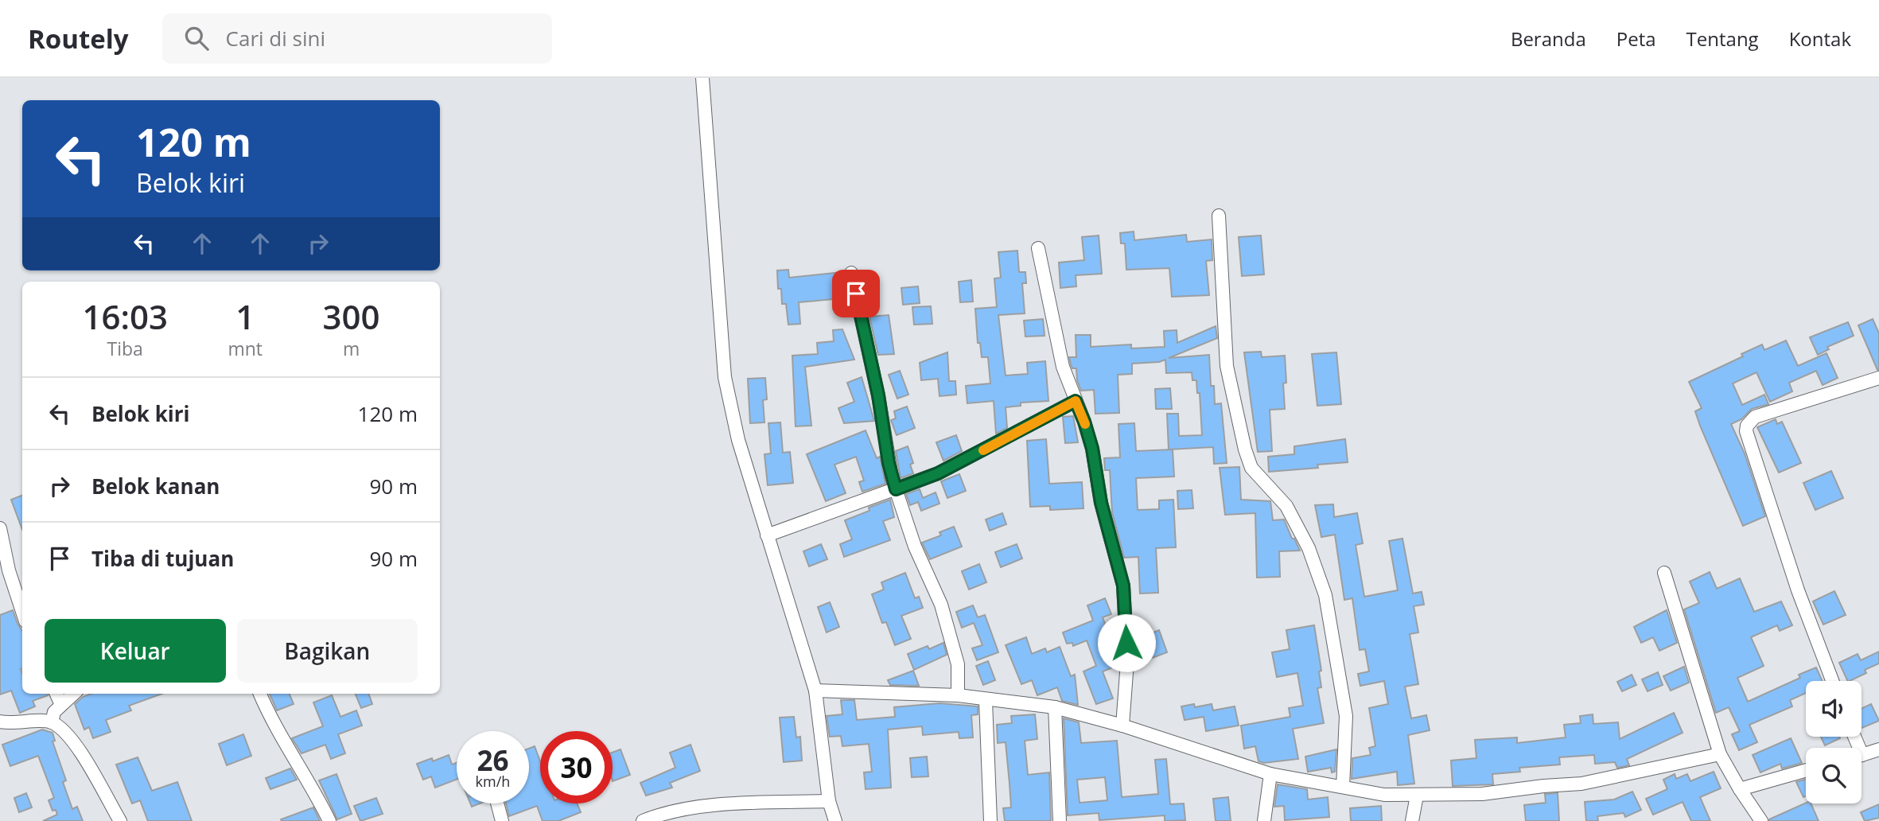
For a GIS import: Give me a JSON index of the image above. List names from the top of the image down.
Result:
{
  "page": {
    "header": "Routely",
    "search": "Cari di sini",
    "nav": [
      "Beranda",
      "Peta",
      "Tentang",
      "Kontak"
    ],
    "turn": ["120 m", "Belok kiri"],
    "eta": [
      "16:03",
      "Tiba",
      "1",
      "mnt",
      "300",
      "m"
    ],
    "list": [
      {
        "name": "Belok kiri",
        "value": "120 m"
      },
      {
        "name": "Belok kanan",
        "value": "90 m"
      },
      {
        "name": "Tiba di tujuan",
        "value": "90 m"
      }
    ],
    "buttons": ["Keluar", "Bagikan"],
    "speed": "26 km/h",
    "limit": "30"
  }
}
